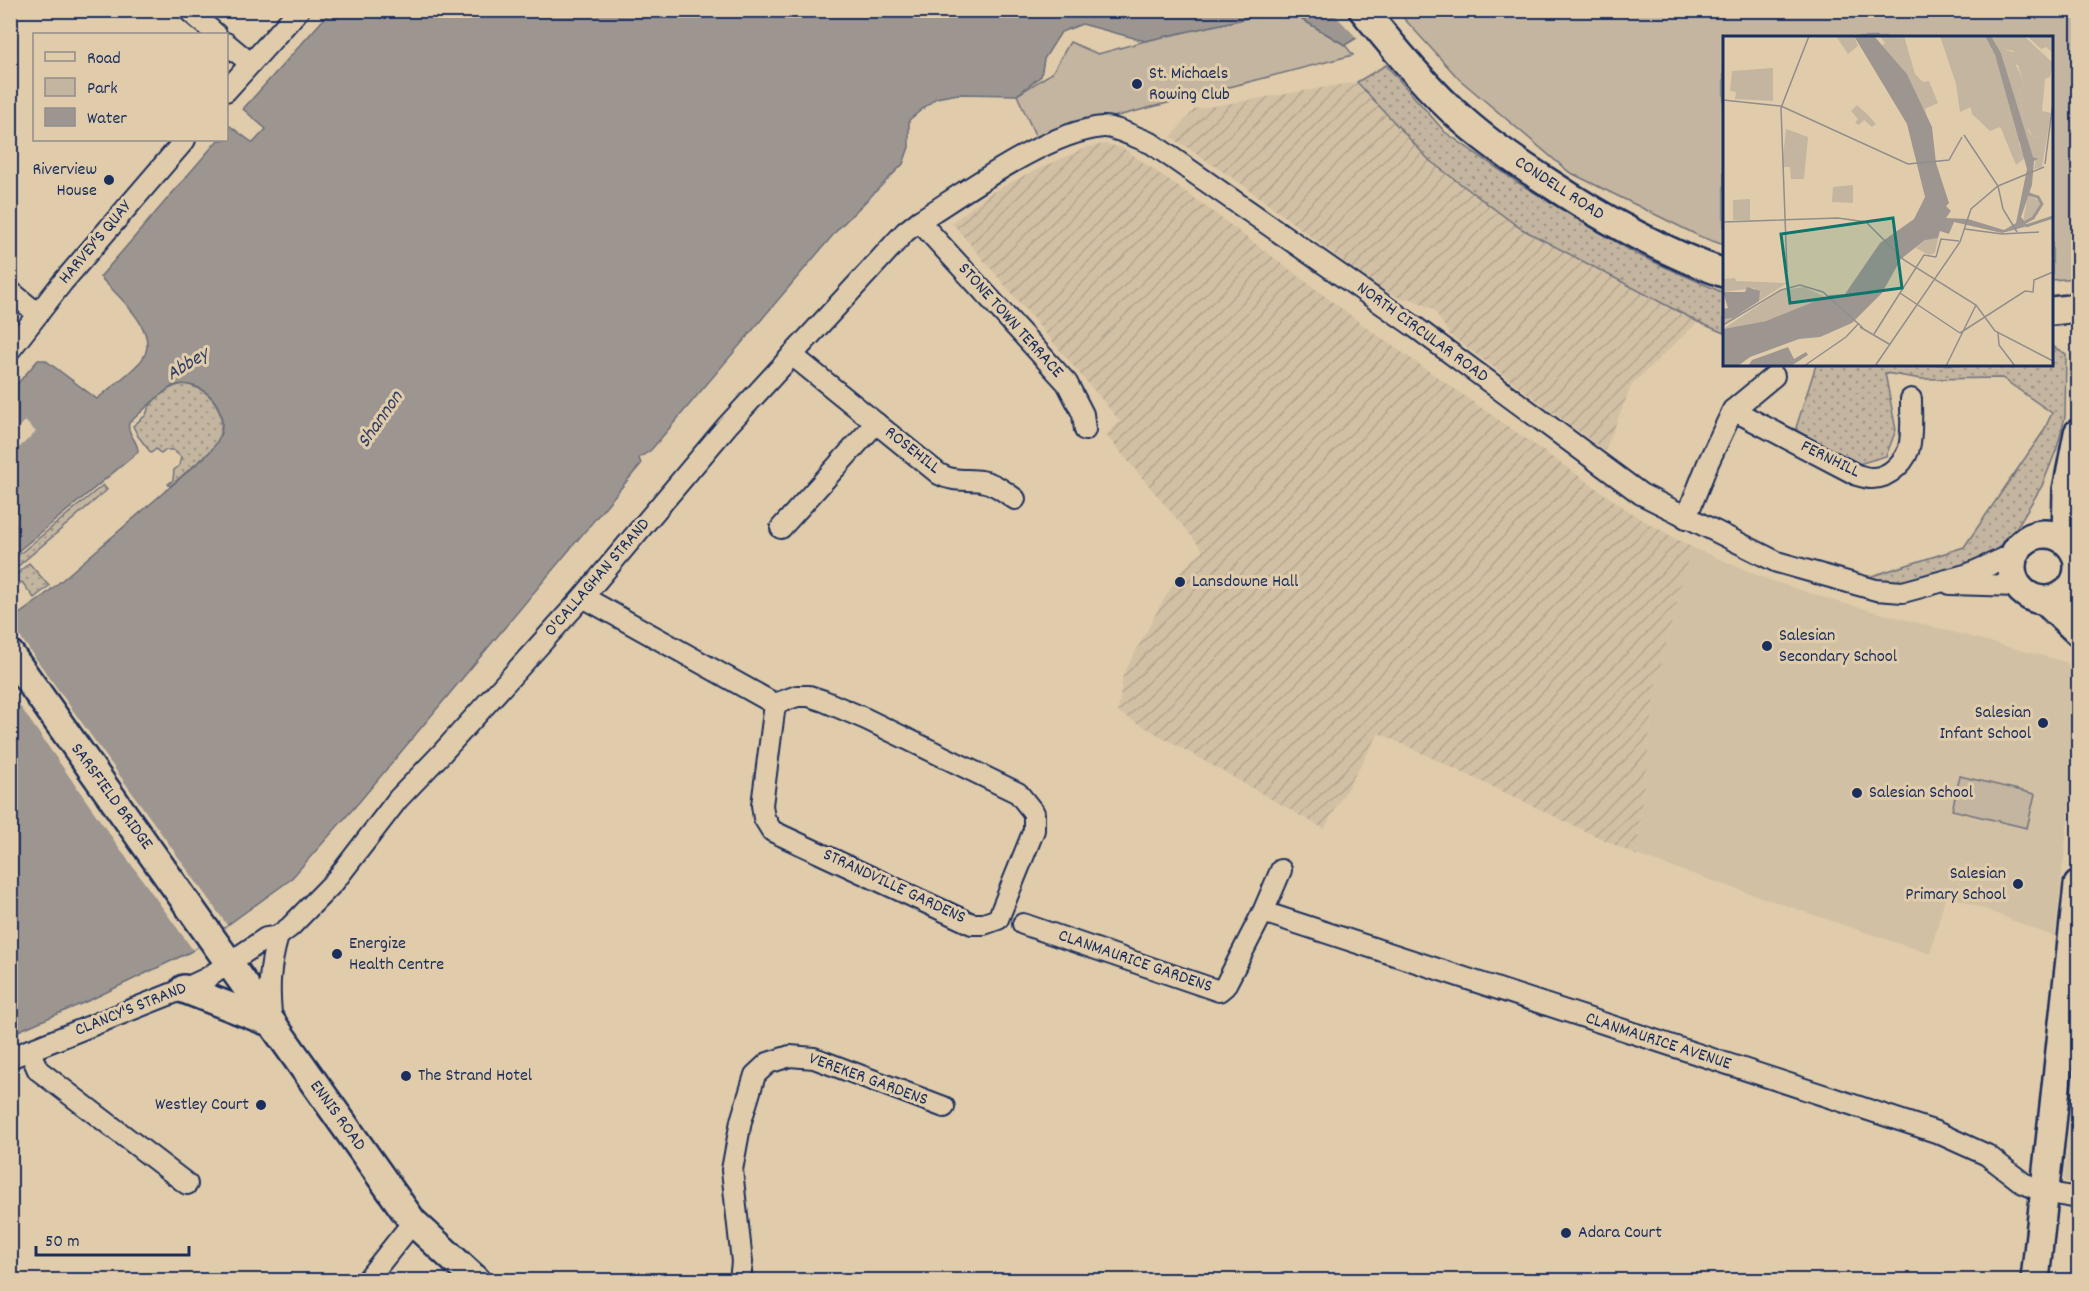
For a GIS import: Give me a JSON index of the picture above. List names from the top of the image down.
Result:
{
  "streets": {
    "main road": ["CONDELL ROAD", "SARSFIELD BRIDGE", "ENNIS ROAD"],
    "street": [
      "HARVEY'S QUAY",
      "STONE TOWN TERRACE",
      "NORTH CIRCULAR ROAD",
      "ROSEHILL",
      "FERNHILL",
      "O'CALLAGHAN STRAND",
      "STRANDVILLE GARDENS",
      "CLANMAURICE GARDENS",
      "CLANCY'S STRAND",
      "CLANMAURICE AVENUE",
      "VEREKER GARDENS"
    ]
  },
  "crossings": [
    ["STONE TOWN TERRACE", "NORTH CIRCULAR ROAD"],
    ["STONE TOWN TERRACE", "O'CALLAGHAN STRAND"],
    ["NORTH CIRCULAR ROAD", "O'CALLAGHAN STRAND"],
    ["ROSEHILL", "O'CALLAGHAN STRAND"],
    ["O'CALLAGHAN STRAND", "CLANCY'S STRAND"],
    ["O'CALLAGHAN STRAND", "ENNIS ROAD"],
    ["SARSFIELD BRIDGE", "ENNIS ROAD"],
    ["CLANMAURICE GARDENS", "CLANMAURICE AVENUE"],
    ["CLANCY'S STRAND", "ENNIS ROAD"]
  ],
  "water": ["Abbey", "Shannon"],
  "places": [
    "St. Michaels Rowing Club",
    "Riverview House",
    "Lansdowne Hall",
    "Salesian Secondary School",
    "Salesian Infant School",
    "Salesian School",
    "Salesian Primary School",
    "Energize Health Centre",
    "The Strand Hotel",
    "Westley Court",
    "Adara Court"
  ],
  "legend": ["Road", "Park", "Water"],
  "scale_bar": "50 m"
}
